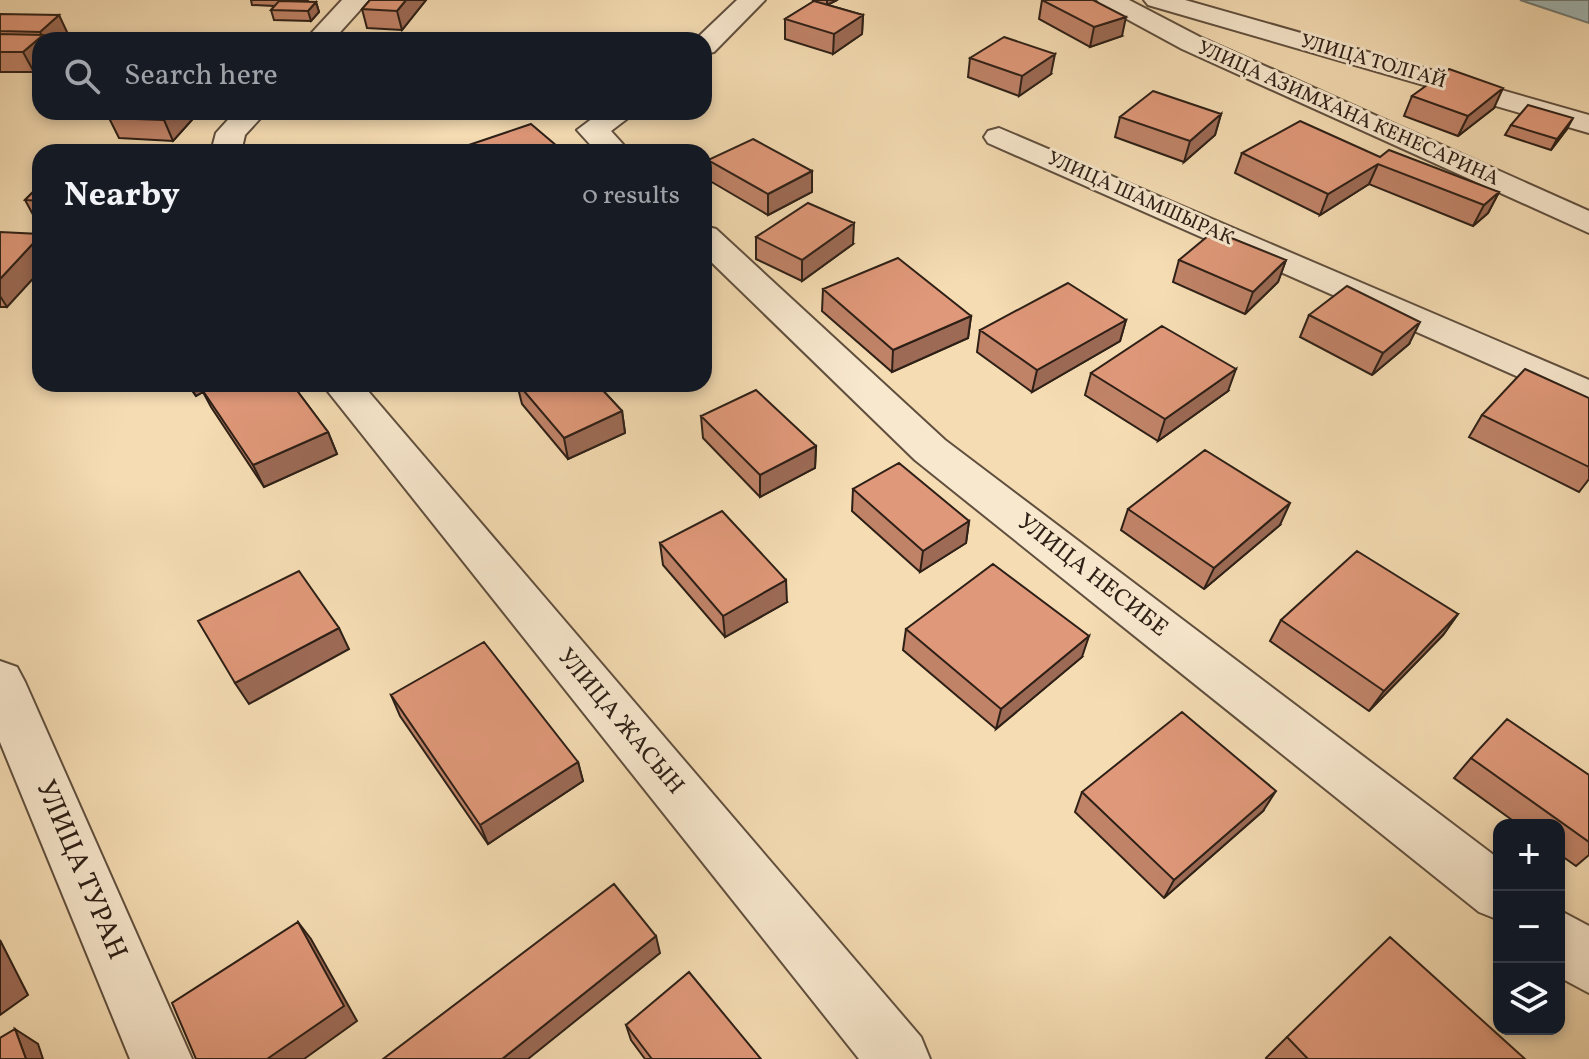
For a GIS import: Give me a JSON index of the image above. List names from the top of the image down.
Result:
{
  "streets": {
    "street": [
      "УЛИЦА ТОЛГАЙ",
      "УЛИЦА АЗИМХАНА КЕНЕСАРИНА",
      "УЛИЦА ШАМШЫРАК",
      "УЛИЦА НЕСИБЕ",
      "УЛИЦА ЖАСЫН",
      "УЛИЦА ТУРАН"
    ]
  },
  "page": {
    "search": "Search here",
    "heading": ["Nearby", "0 results"],
    "map_buttons": ["+", "−"]
  }
}
